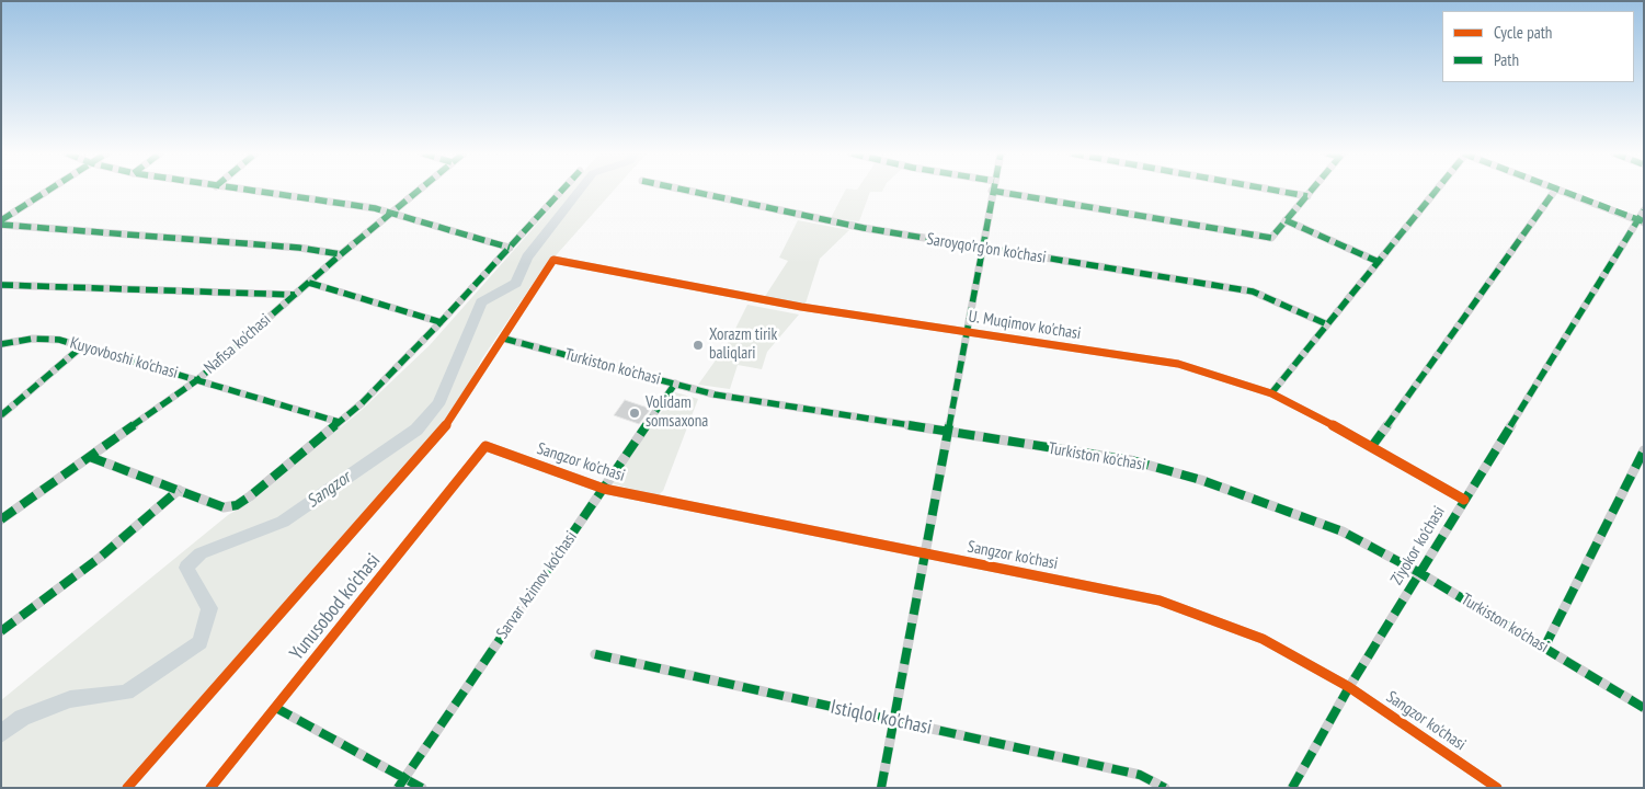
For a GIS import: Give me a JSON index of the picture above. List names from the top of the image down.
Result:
{
  "streets": {
    "street": [
      "Saroyqo'rg'on ko'chasi",
      "U. Muqimov ko'chasi",
      "Nafisa ko'chasi",
      "Kuyovboshi ko'chasi",
      "Turkiston ko'chasi",
      "Sangzor ko'chasi",
      "Ziyokor ko'chasi",
      "Sarvar Azimov ko'chasi",
      "Yunusobod ko'chasi",
      "Istiqlol ko'chasi"
    ]
  },
  "crossings": [
    ["U. Muqimov ko'chasi", "Turkiston ko'chasi"],
    ["U. Muqimov ko'chasi", "Ziyokor ko'chasi"],
    ["Nafisa ko'chasi", "Kuyovboshi ko'chasi"],
    ["Turkiston ko'chasi", "Ziyokor ko'chasi"],
    ["Turkiston ko'chasi", "Sarvar Azimov ko'chasi"],
    ["Sangzor ko'chasi", "Ziyokor ko'chasi"],
    ["Sangzor ko'chasi", "Sarvar Azimov ko'chasi"],
    ["Sangzor ko'chasi", "Yunusobod ko'chasi"]
  ],
  "water": ["Sangzor"],
  "places": ["Xorazm tirik baliqlari", "Volidam somsaxona"],
  "legend": ["Cycle path", "Path"]
}
